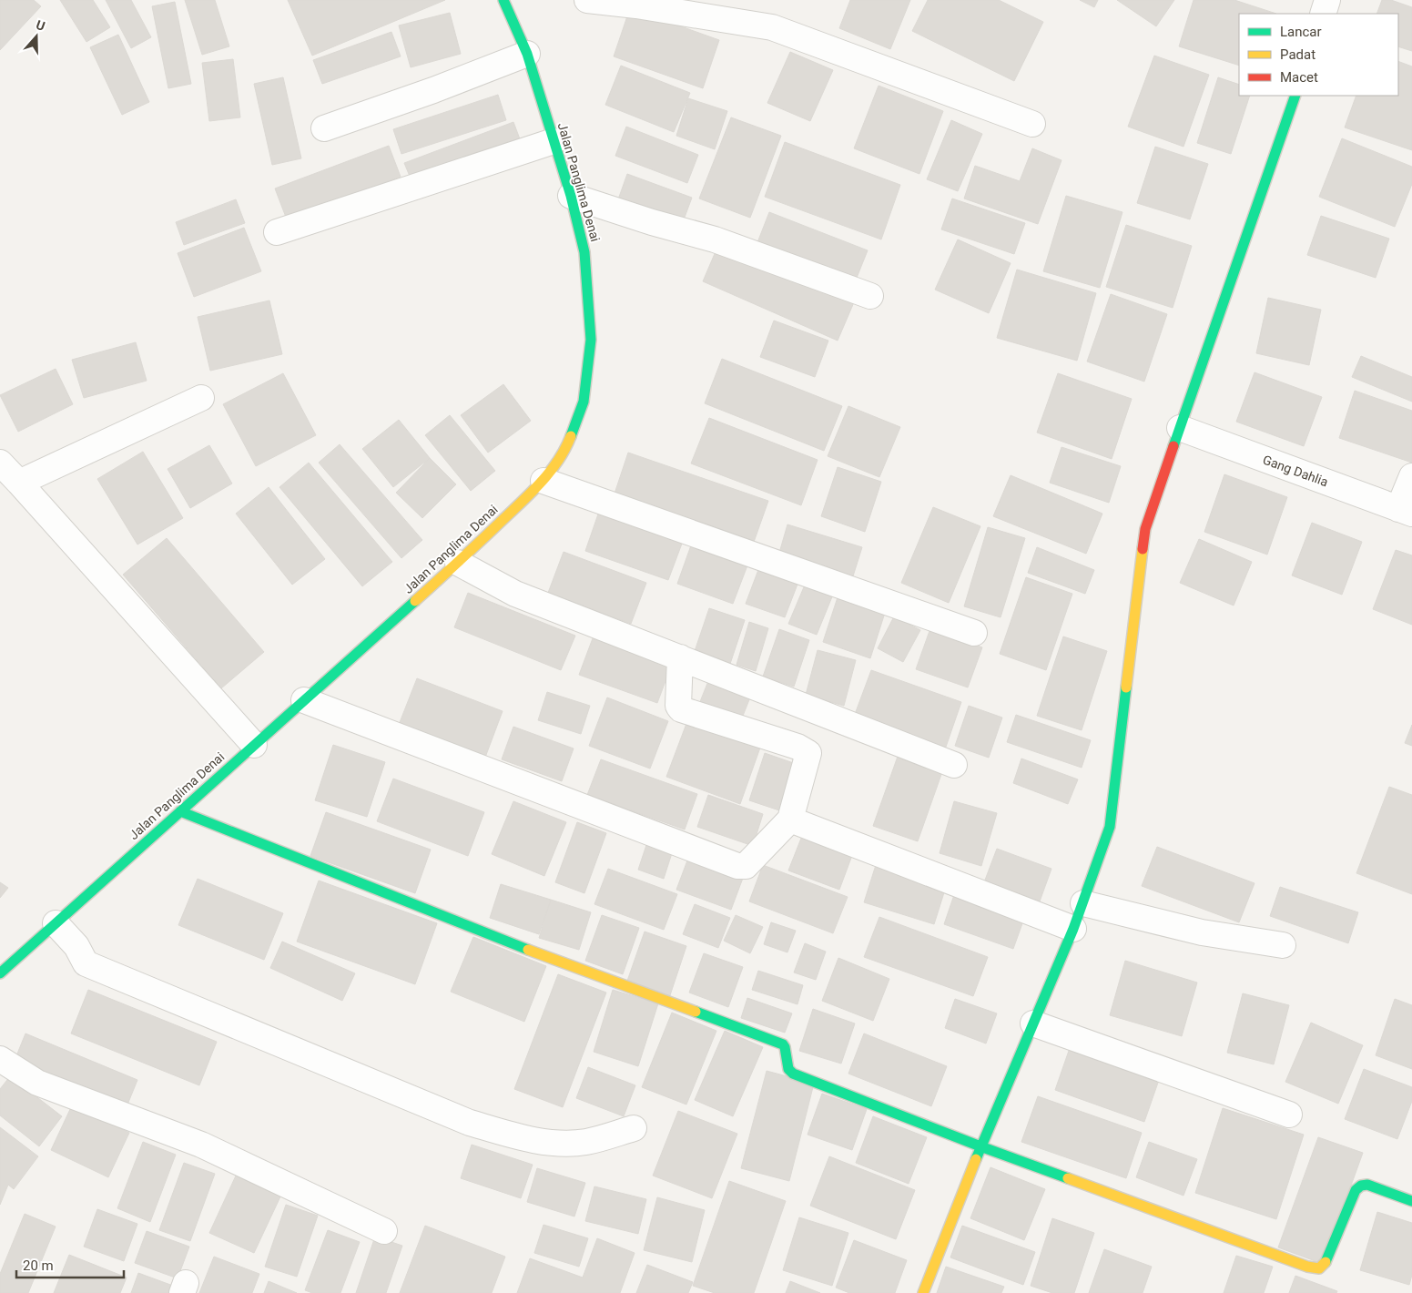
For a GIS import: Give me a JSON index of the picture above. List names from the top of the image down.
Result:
{
  "streets": {
    "street": ["Jalan Panglima Denai", "Gang Dahlia"]
  },
  "legend": ["Lancar", "Padat", "Macet"],
  "scale_bar": "20 m",
  "north": "top"
}
